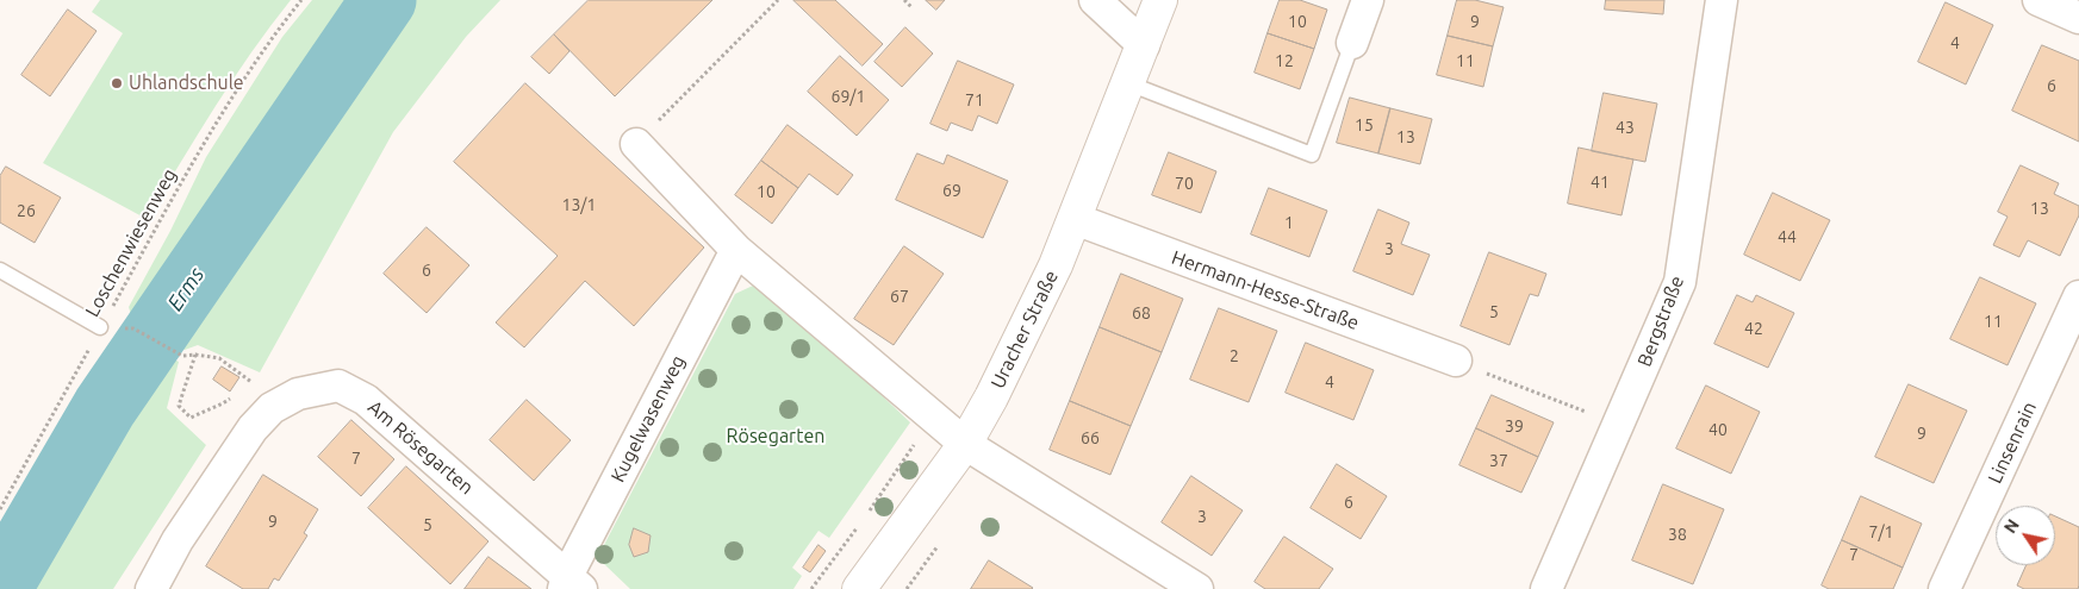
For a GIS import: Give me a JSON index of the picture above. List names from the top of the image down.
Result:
{
  "streets": {
    "street": [
      "Hermann-Hesse-Straße",
      "Bergstraße",
      "Uracher Straße",
      "Kugelwasenweg",
      "Linsenrain",
      "Am Rösegarten"
    ],
    "path": ["Loschenwiesenweg"]
  },
  "crossings": [
    ["Hermann-Hesse-Straße", "Uracher Straße"],
    ["Kugelwasenweg", "Am Rösegarten"]
  ],
  "water": ["Erms"],
  "parks": ["Rösegarten"],
  "places": ["Uhlandschule"],
  "house_numbers": [
    "10",
    "9",
    "4",
    "12",
    "11",
    "6",
    "69/1",
    "71",
    "15",
    "43",
    "13",
    "41",
    "70",
    "69",
    "10",
    "13/1",
    "13",
    "26",
    "1",
    "44",
    "3",
    "6",
    "67",
    "5",
    "68",
    "11",
    "42",
    "2",
    "4",
    "39",
    "40",
    "9",
    "66",
    "7",
    "37",
    "6",
    "3",
    "9",
    "5",
    "7/1",
    "38",
    "7"
  ],
  "north": "top left"
}
